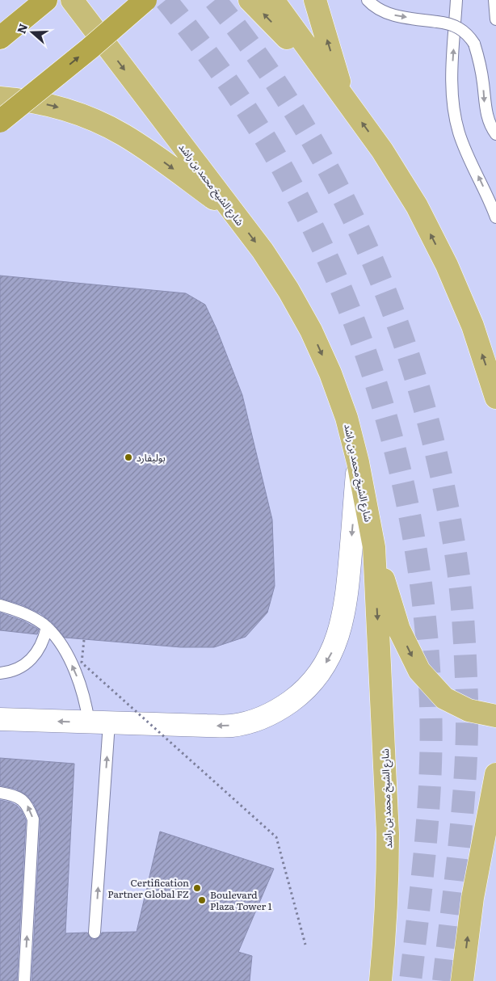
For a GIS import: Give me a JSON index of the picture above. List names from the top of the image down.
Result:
{
  "streets": {
    "main road": ["شارع الشيخ محمد بن راشد"]
  },
  "places": ["بوليفارد", "Certification Partner Global FZ", "Boulevard Plaza Tower 1"],
  "north": "left"
}
